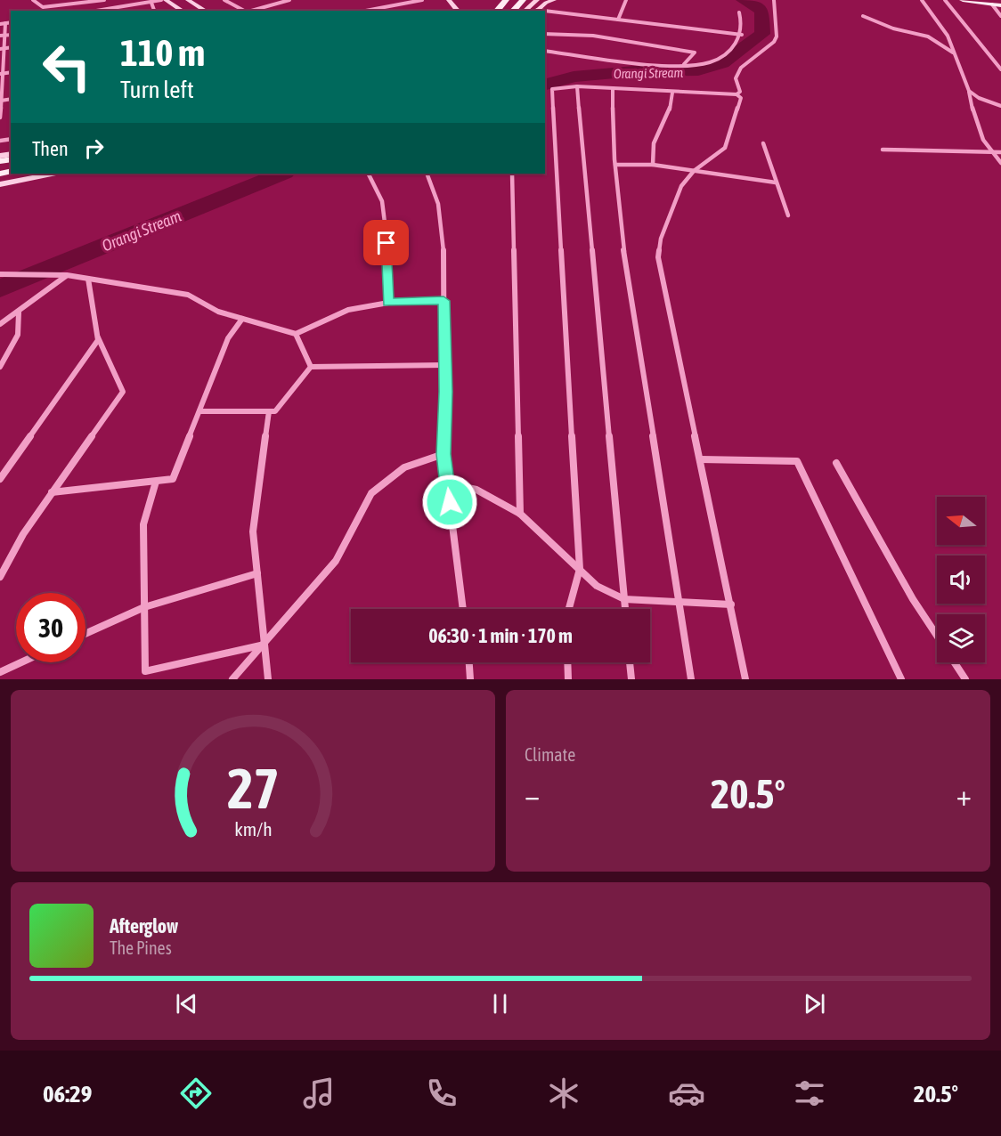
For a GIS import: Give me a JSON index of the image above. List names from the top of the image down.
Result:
{
  "water": ["Orangi Stream"],
  "north": "left",
  "page": {
    "turn": ["110 m", "Turn left"],
    "then": "Then",
    "limit": "30",
    "trip": "06:30 · 1 min · 170 m",
    "tile": "Climate",
    "heat": ["−", "20.5°", "+"],
    "song": ["Afterglow", "The Pines"],
    "tabs": ["06:29", "20.5°"],
    "gauge": ["27", "km/h"]
  }
}
